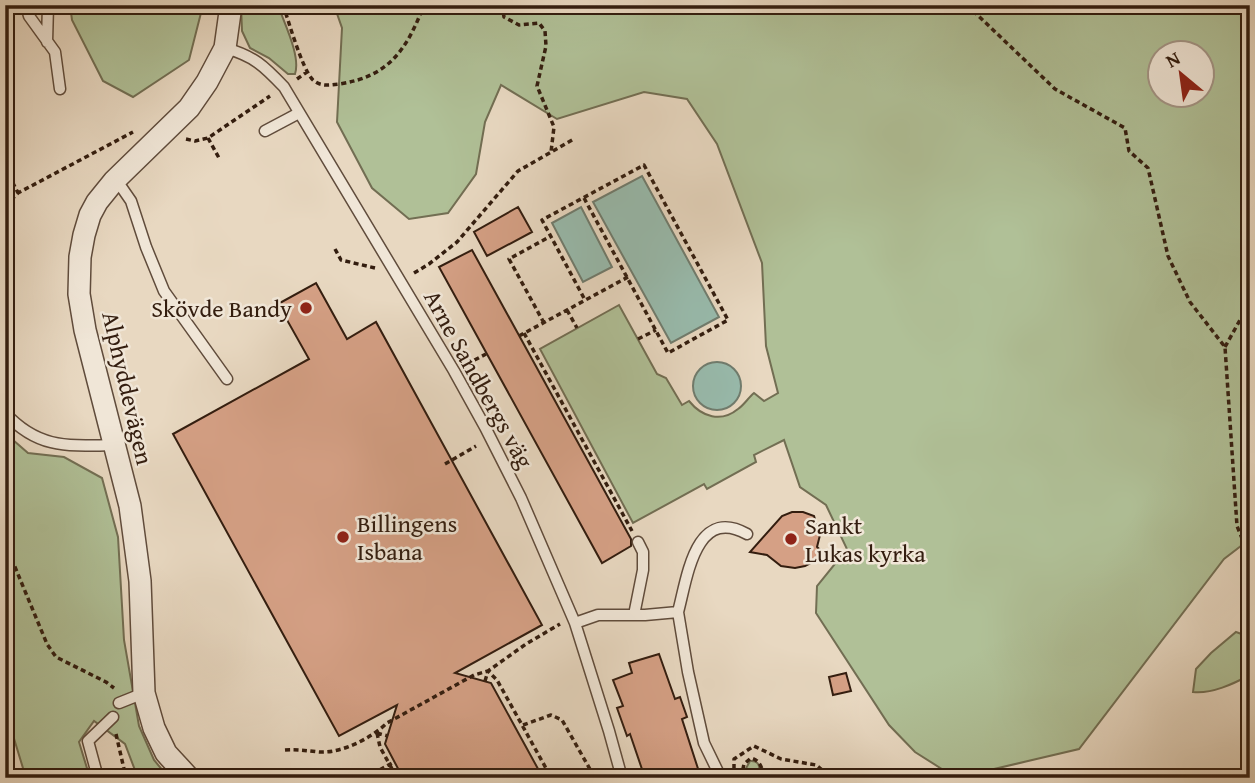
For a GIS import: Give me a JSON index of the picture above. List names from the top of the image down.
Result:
{
  "streets": {
    "street": ["Alphyddevägen"],
    "lane": ["Arne Sandbergs väg"]
  },
  "crossings": [
    ["Arne Sandbergs väg", "Alphyddevägen"]
  ],
  "places": ["Skövde Bandy", "Billingens Isbana", "Sankt Lukas kyrka"],
  "north": "top left"
}
